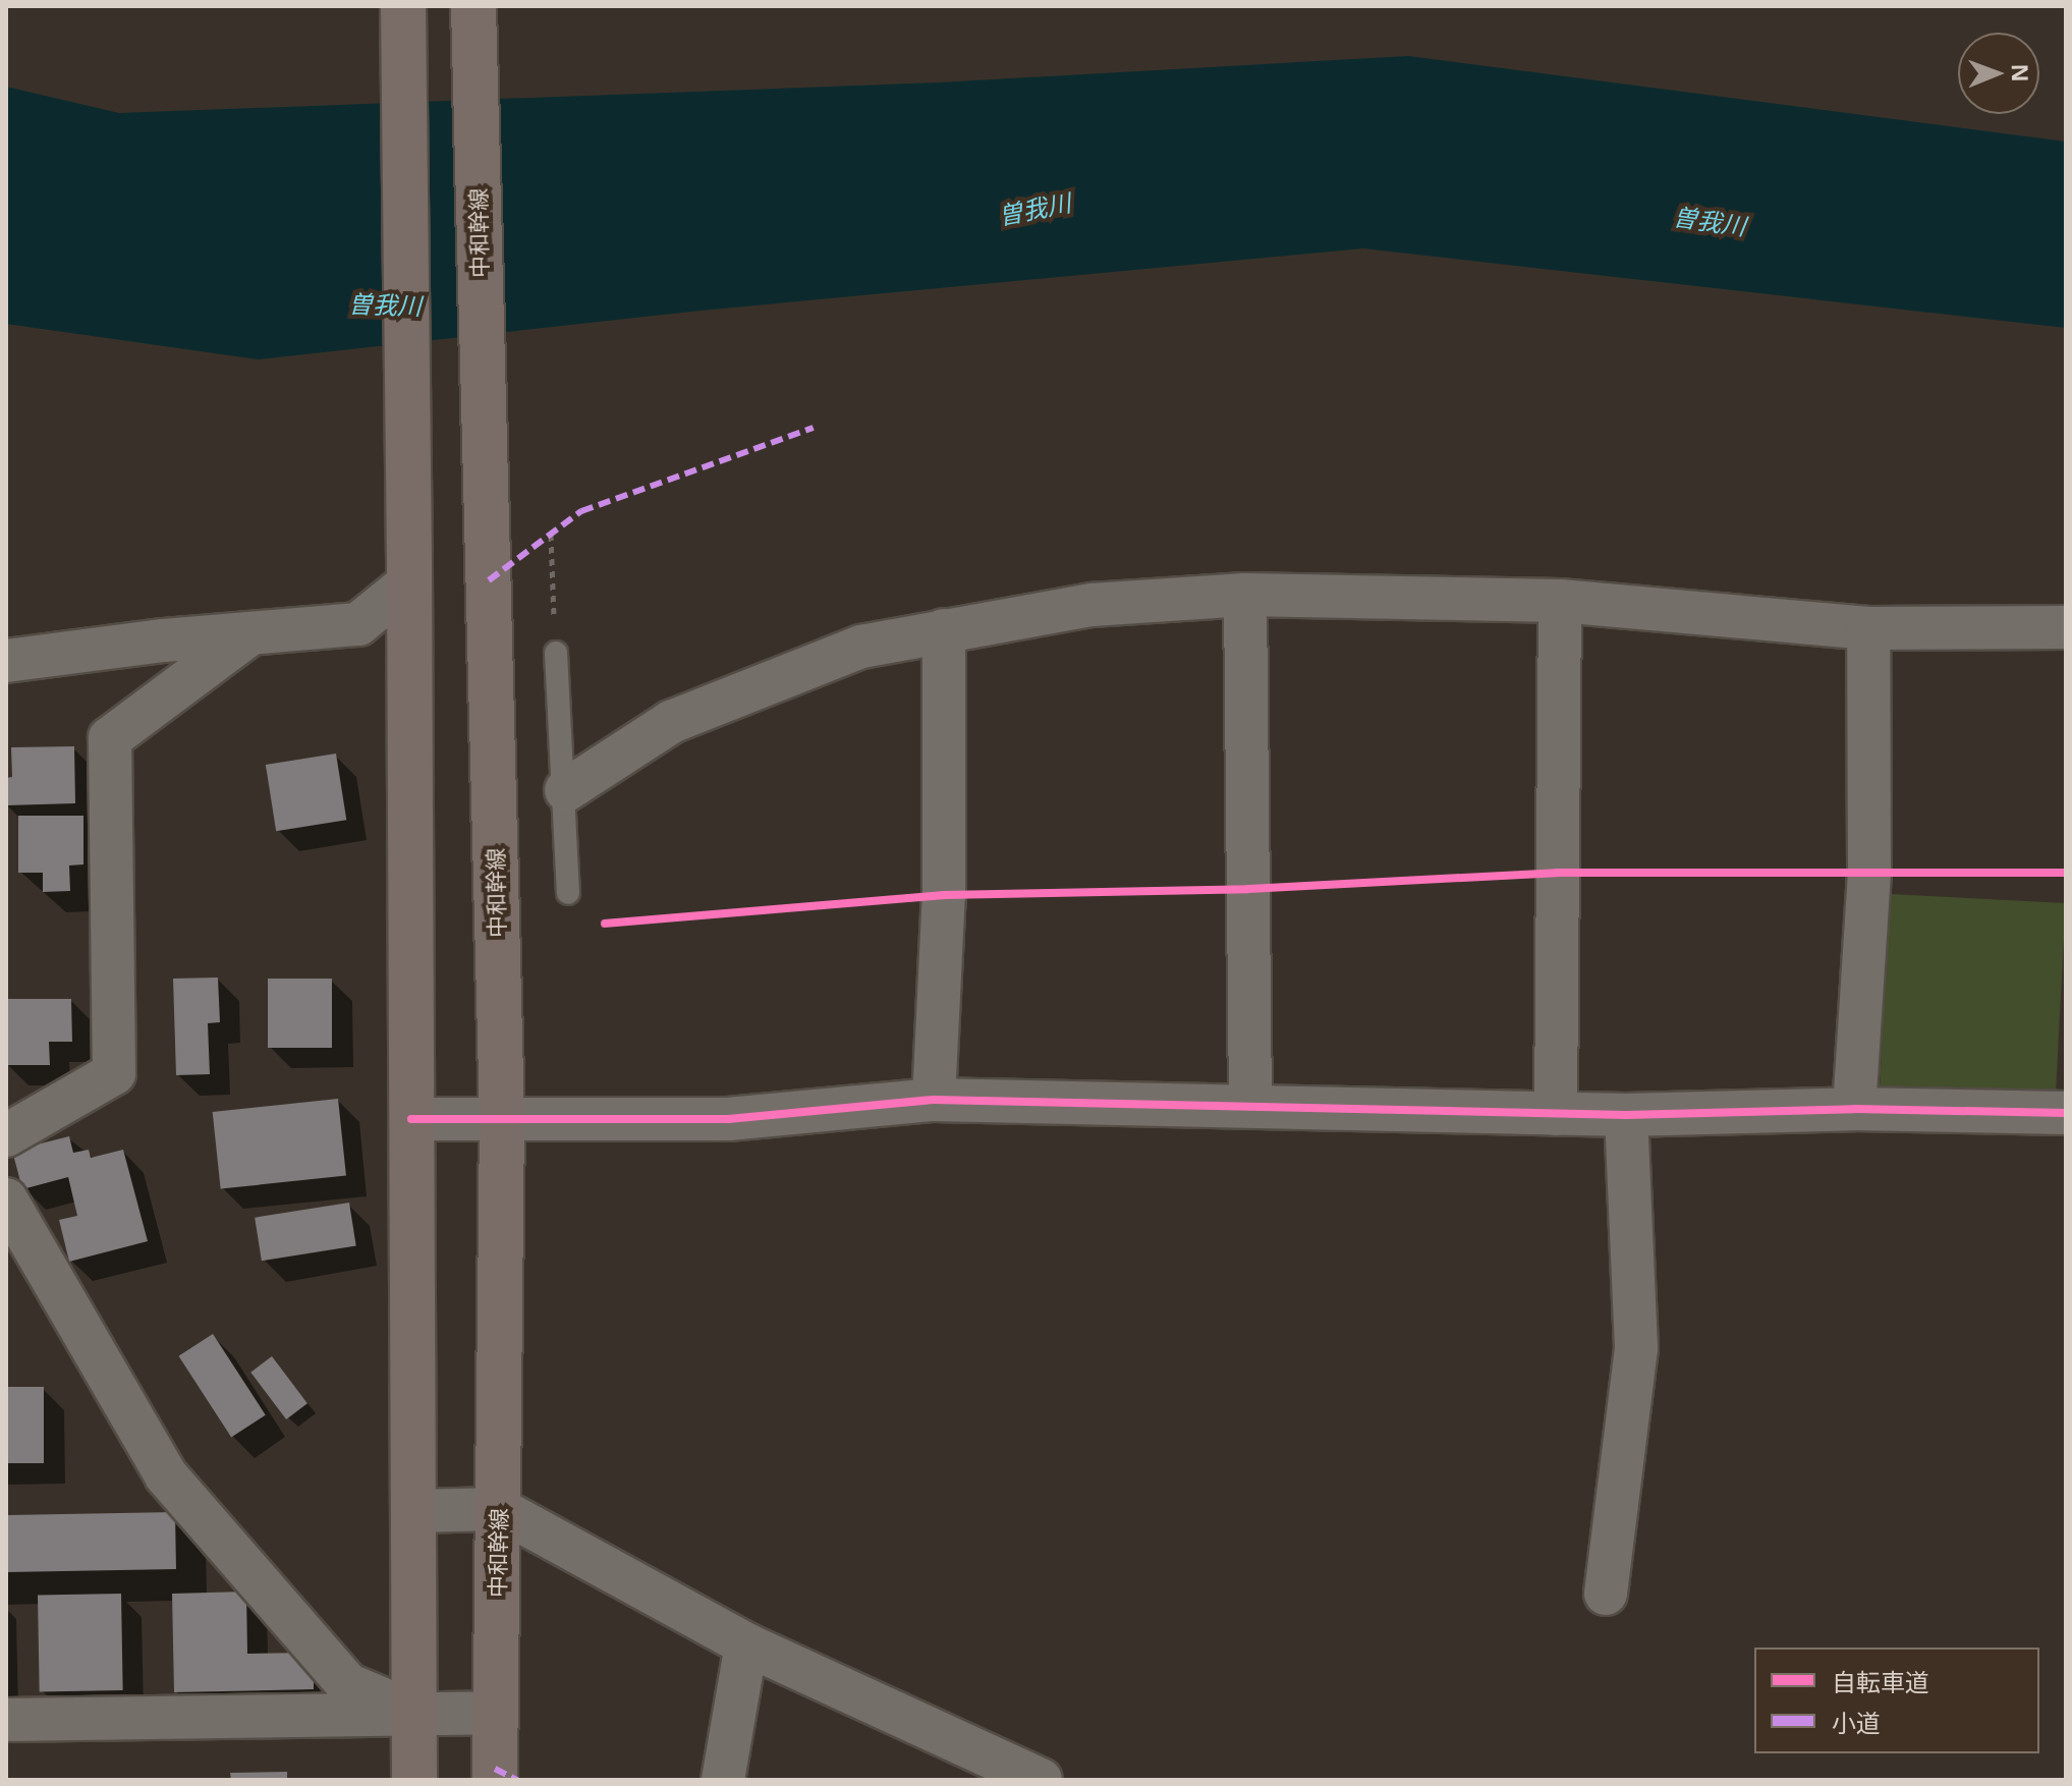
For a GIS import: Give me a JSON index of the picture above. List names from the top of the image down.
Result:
{
  "streets": {
    "main road": ["中和幹線"]
  },
  "water": ["曽我川"],
  "legend": ["自転車道", "小道"],
  "north": "right"
}
